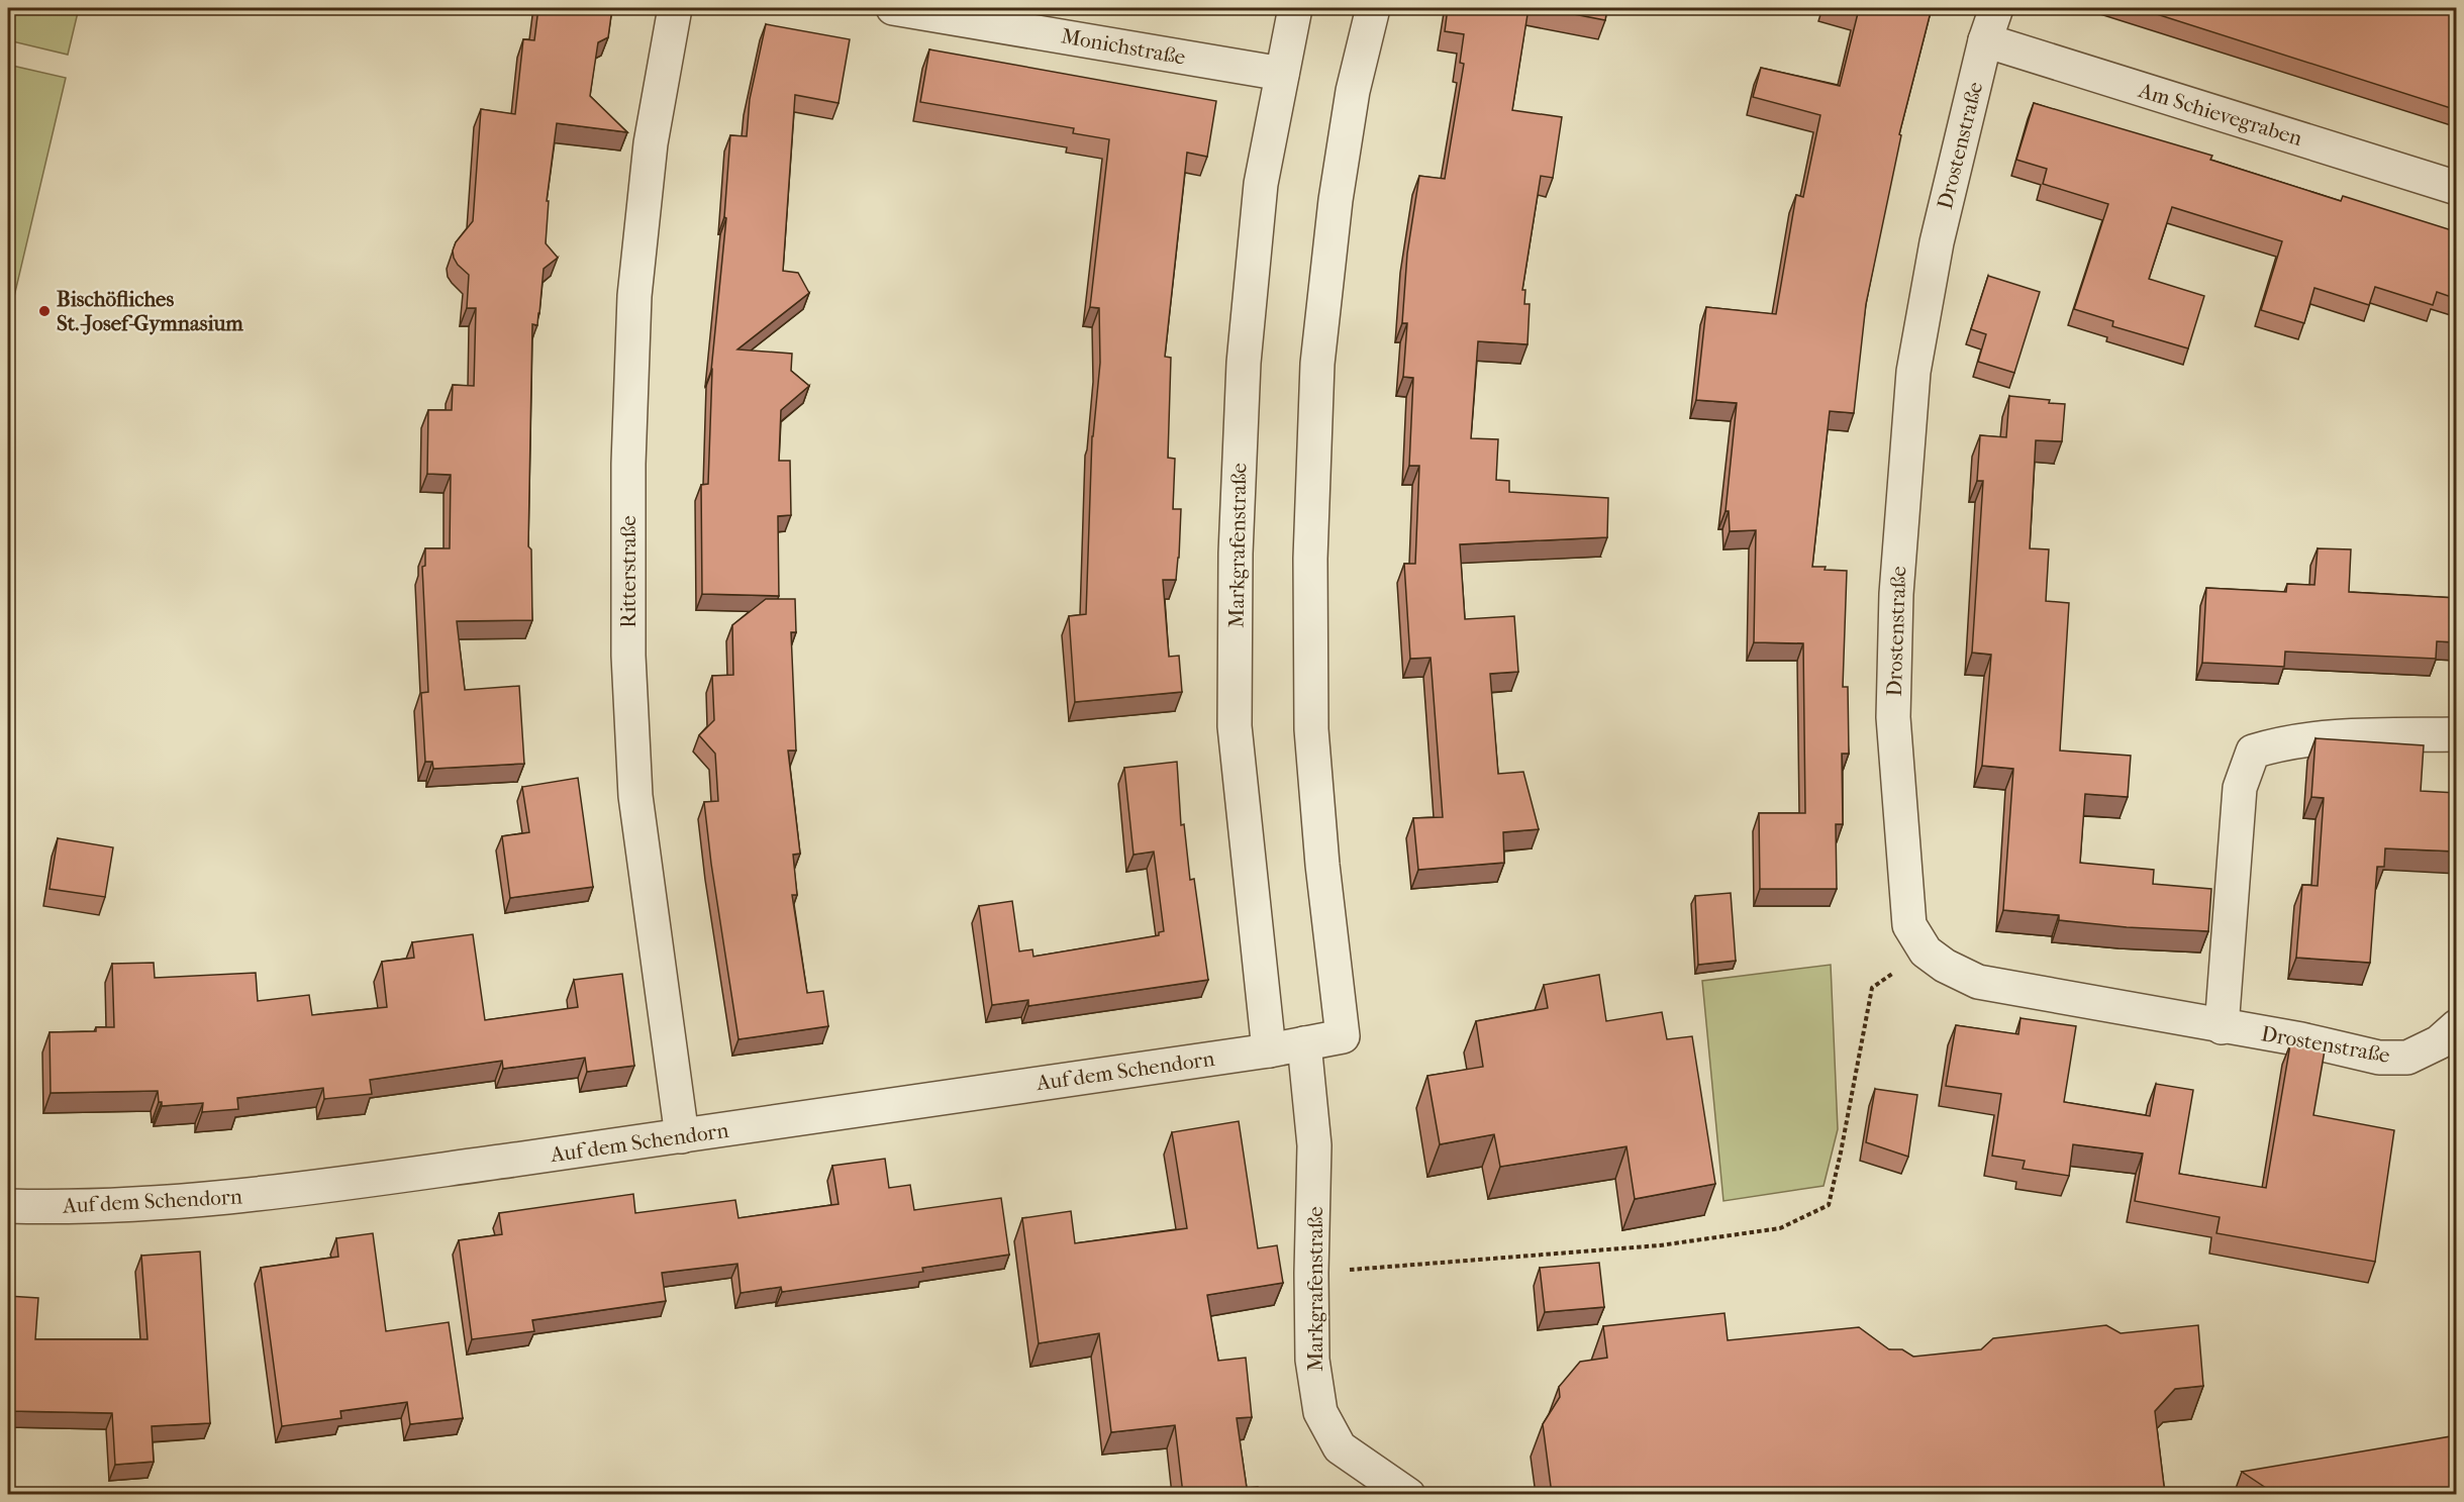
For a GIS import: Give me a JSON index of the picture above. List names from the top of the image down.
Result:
{
  "streets": {
    "street": [
      "Monichstraße",
      "Am Schievegraben",
      "Drostenstraße",
      "Markgrafenstraße",
      "Ritterstraße",
      "Auf dem Schendorn"
    ]
  },
  "crossings": [
    ["Monichstraße", "Markgrafenstraße"],
    ["Am Schievegraben", "Drostenstraße"],
    ["Markgrafenstraße", "Auf dem Schendorn"],
    ["Ritterstraße", "Auf dem Schendorn"]
  ],
  "places": ["Bischöfliches St.-Josef-Gymnasium"]
}
